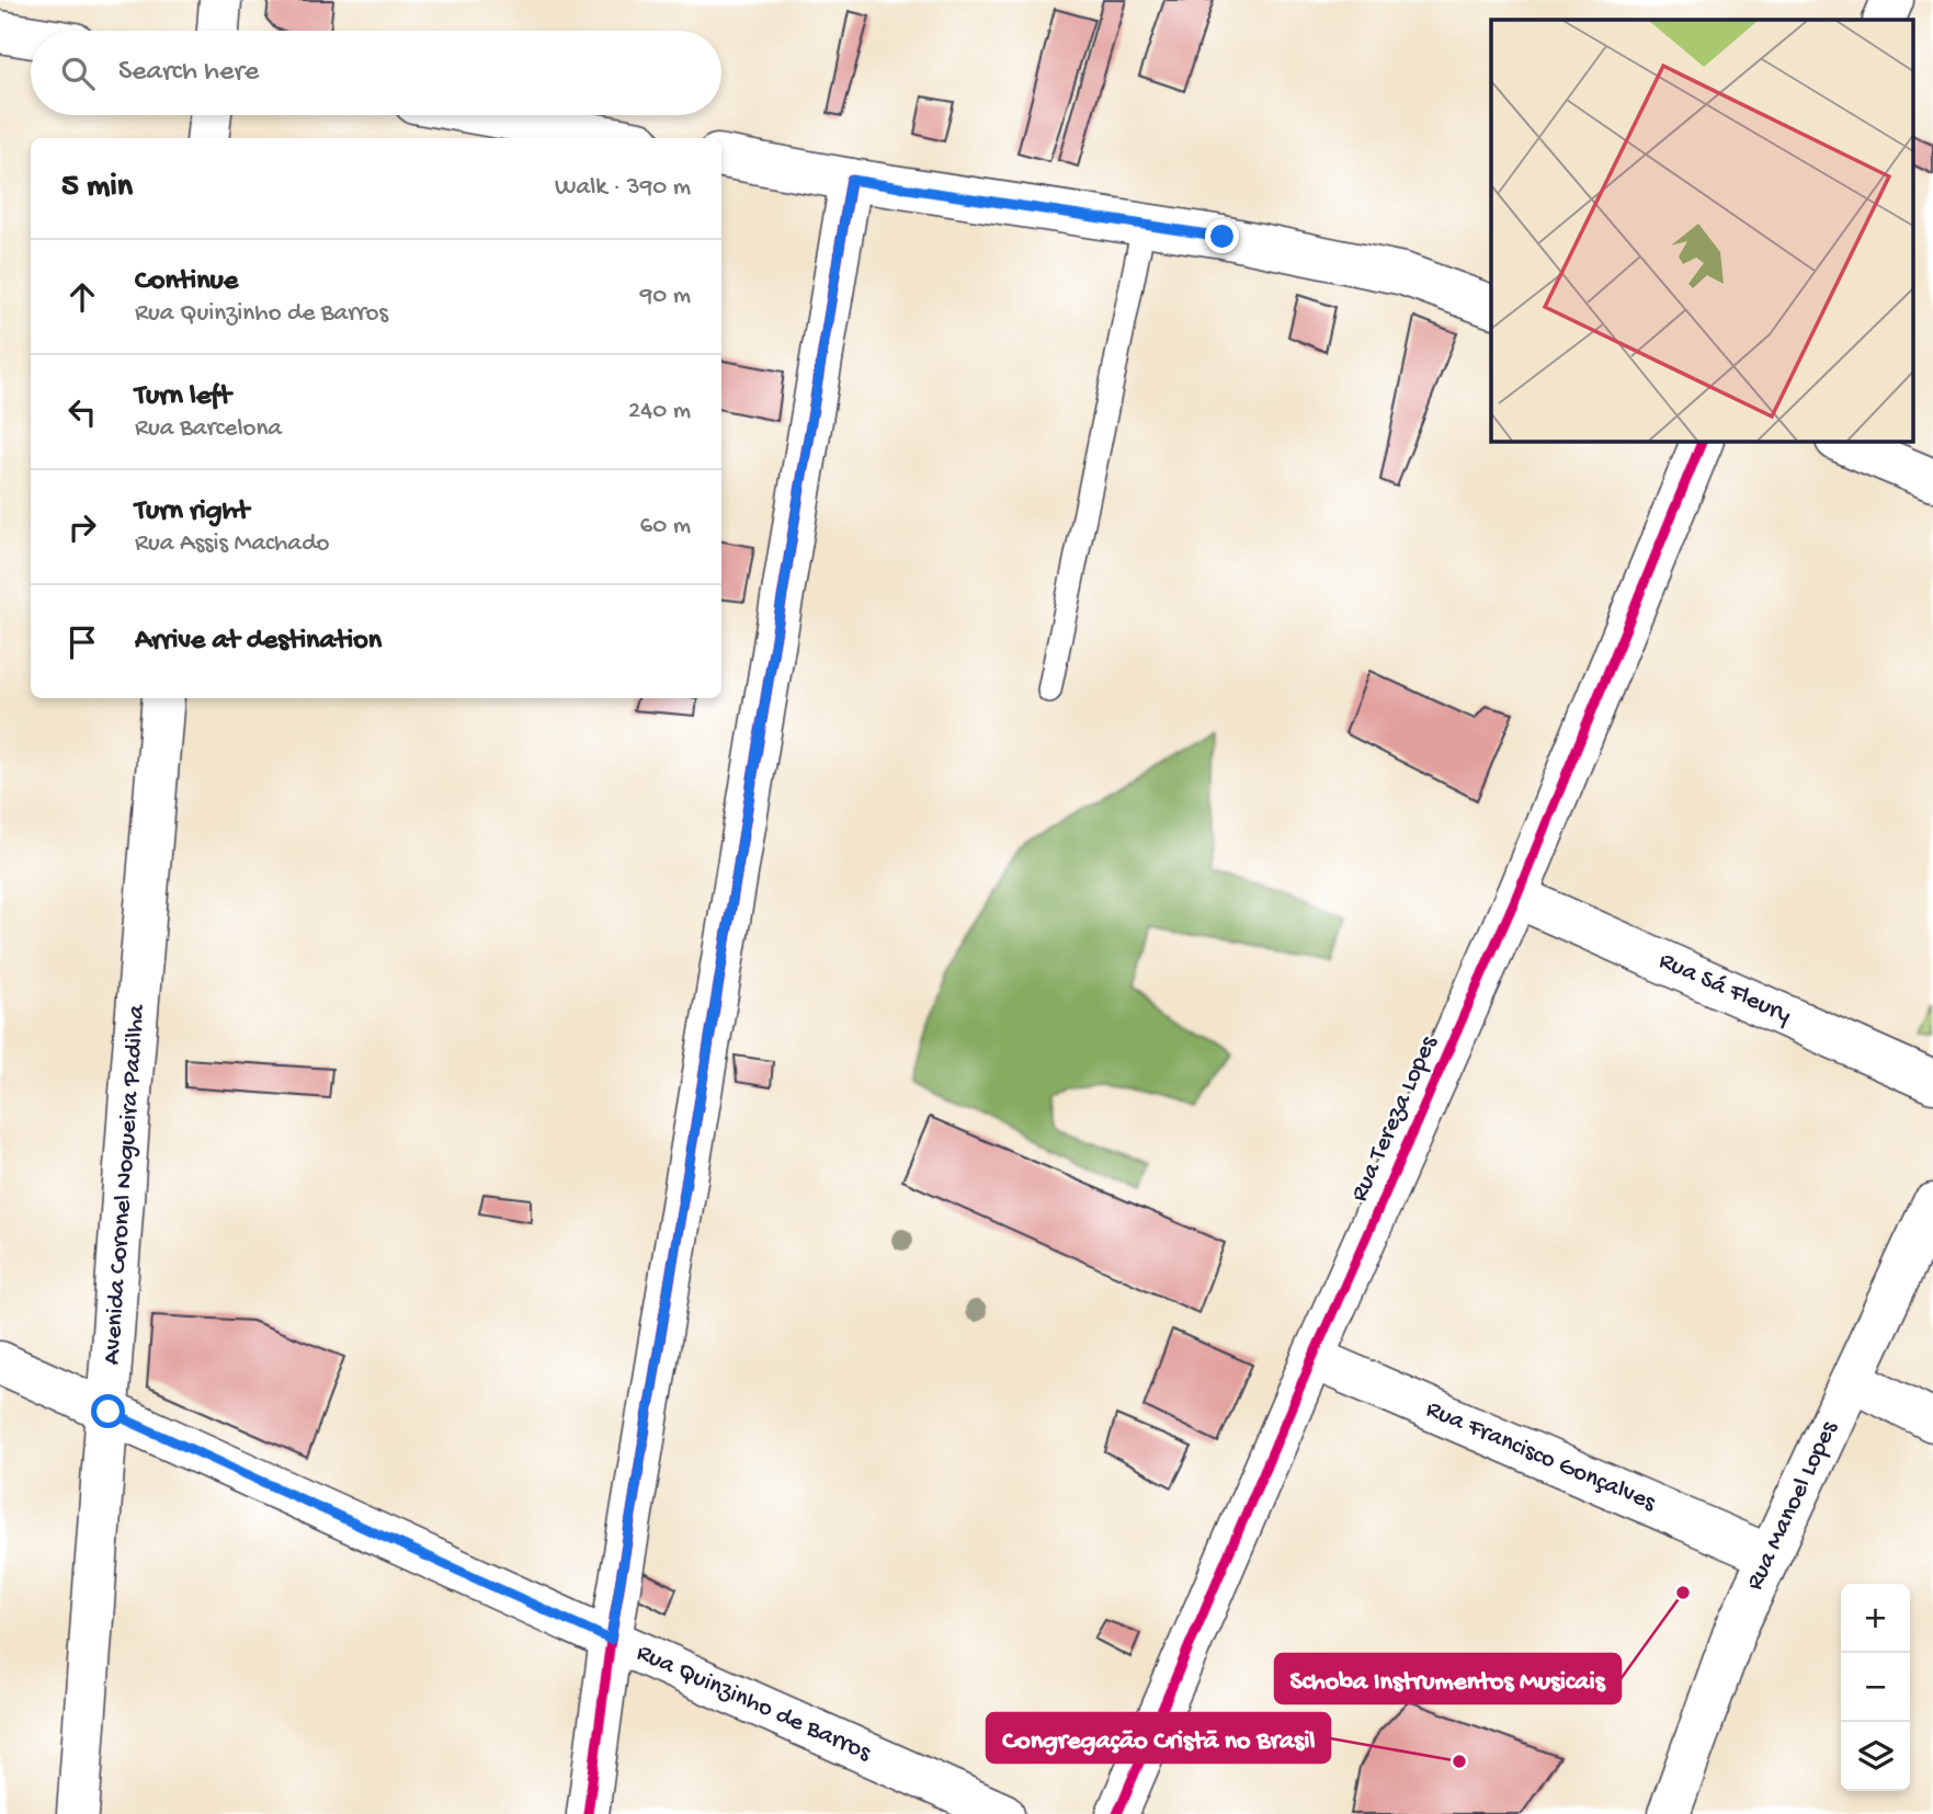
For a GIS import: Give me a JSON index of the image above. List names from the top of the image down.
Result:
{
  "streets": {
    "street": [
      "Rua Sá Fleury",
      "Rua Tereza Lopes",
      "Avenida Coronel Nogueira Padilha",
      "Rua Francisco Gonçalves",
      "Rua Manoel Lopes",
      "Rua Quinzinho de Barros"
    ]
  },
  "crossings": [
    ["Rua Sá Fleury", "Rua Tereza Lopes"],
    ["Rua Tereza Lopes", "Rua Francisco Gonçalves"],
    ["Avenida Coronel Nogueira Padilha", "Rua Quinzinho de Barros"],
    ["Rua Francisco Gonçalves", "Rua Manoel Lopes"]
  ],
  "places": ["Schoba Instrumentos Musicais", "Congregação Cristã no Brasil"],
  "page": {
    "search": "Search here",
    "heading": ["5 min", "Walk · 390 m"],
    "list": [
      ["Continue", "Rua Quinzinho de Barros", "90 m"],
      ["Turn left", "Rua Barcelona", "240 m"],
      ["Turn right", "Rua Assis Machado", "60 m"],
      "Arrive at destination"
    ],
    "map_buttons": ["+", "−"]
  }
}
